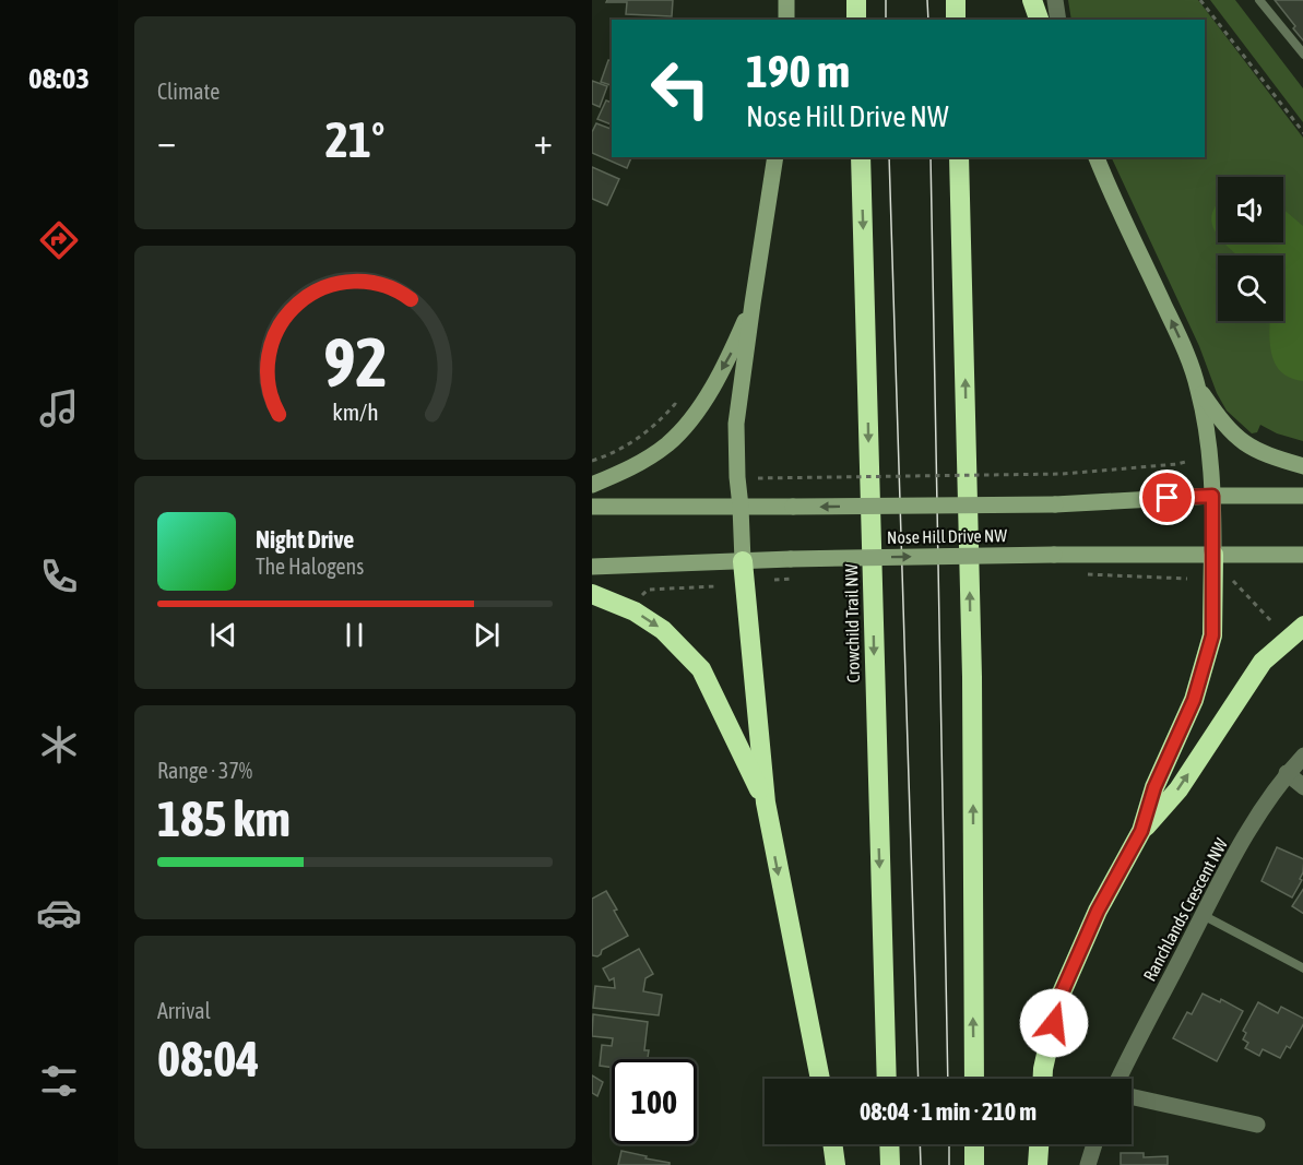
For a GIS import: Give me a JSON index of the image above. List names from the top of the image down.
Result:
{
  "streets": {
    "highway": ["Crowchild Trail NW"],
    "main road": ["Nose Hill Drive NW"],
    "street": ["Ranchlands Crescent NW"]
  },
  "page": {
    "tabs": "08:03",
    "tile": [
      "Climate",
      ["Range · 37%", "185 km"],
      ["Arrival", "08:04"]
    ],
    "turn": ["190 m", "Nose Hill Drive NW"],
    "heat": ["−", "21°", "+"],
    "song": ["Night Drive", "The Halogens"],
    "limit": "100",
    "trip": "08:04 · 1 min · 210 m",
    "gauge": ["92", "km/h"]
  }
}
